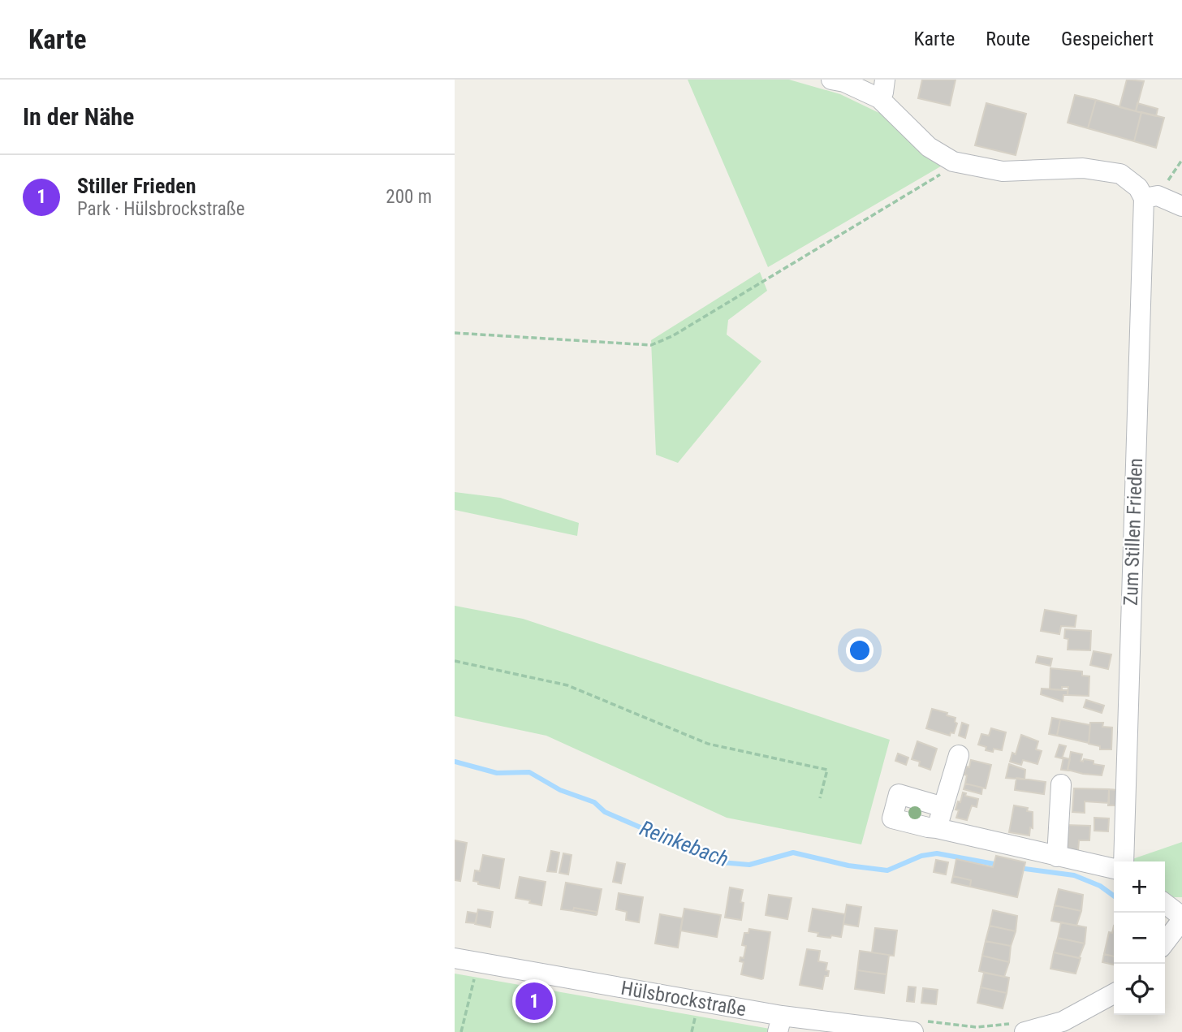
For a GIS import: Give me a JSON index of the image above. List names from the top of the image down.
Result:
{
  "streets": {
    "street": ["Zum Stillen Frieden", "Hülsbrockstraße"]
  },
  "water": ["Reinkebach"],
  "page": {
    "header": "Karte",
    "nav": ["Karte", "Route", "Gespeichert"],
    "heading": "In der Nähe",
    "list": [
      {
        "mark": "1",
        "name": "Stiller Frieden",
        "note": "Park · Hülsbrockstraße",
        "value": "200 m"
      }
    ],
    "map_buttons": ["+", "−"],
    "pins": "1"
  }
}
